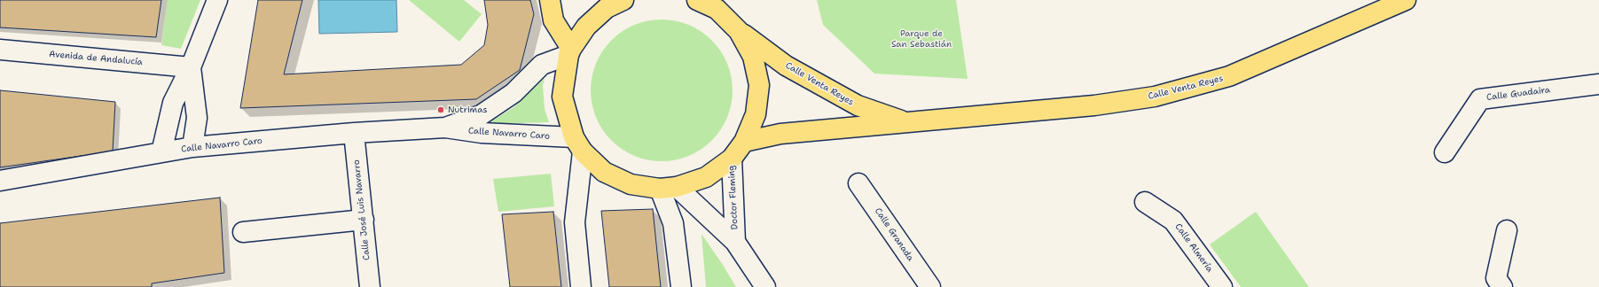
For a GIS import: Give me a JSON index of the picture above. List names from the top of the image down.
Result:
{
  "streets": {
    "main road": ["Calle Venta Reyes"],
    "street": [
      "Avenida de Andalucía",
      "Calle Guadaira",
      "Calle Navarro Caro",
      "Doctor Fleming",
      "Calle José Luis Navarro",
      "Calle Granada",
      "Calle Almería"
    ]
  },
  "crossings": [
    ["Calle Navarro Caro", "Calle José Luis Navarro"]
  ],
  "parks": ["Parque de San Sebastián"],
  "places": ["Nutrimas"]
}
